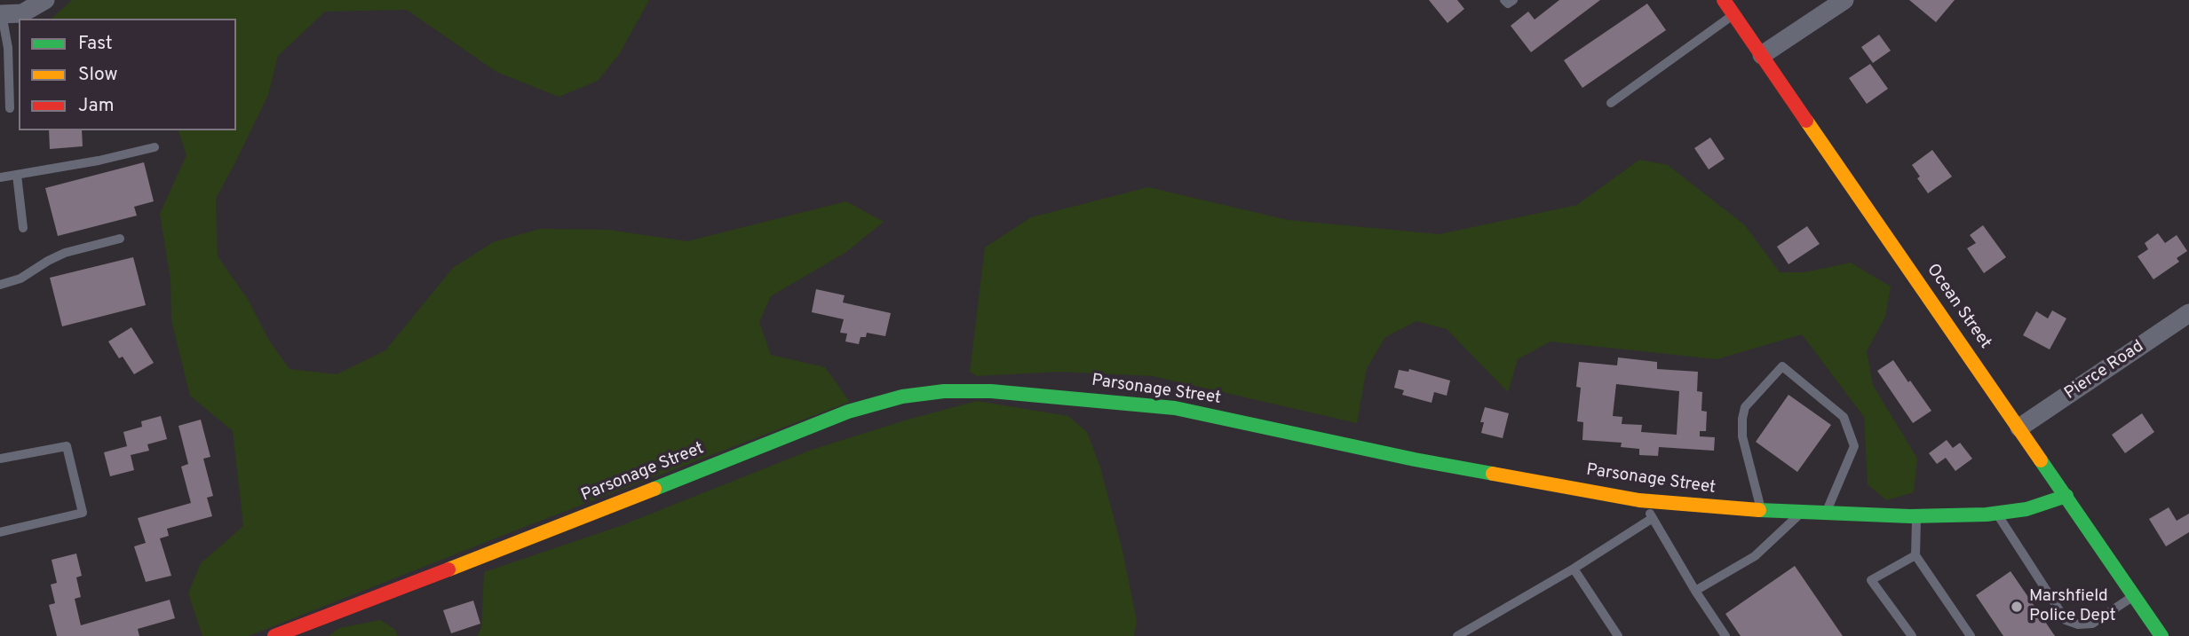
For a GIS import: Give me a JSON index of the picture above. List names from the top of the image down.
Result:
{
  "streets": {
    "street": ["Ocean Street", "Pierce Road", "Parsonage Street"]
  },
  "crossings": [
    ["Ocean Street", "Pierce Road"],
    ["Ocean Street", "Parsonage Street"]
  ],
  "places": ["Marshfield Police Dept"],
  "legend": ["Fast", "Slow", "Jam"]
}
